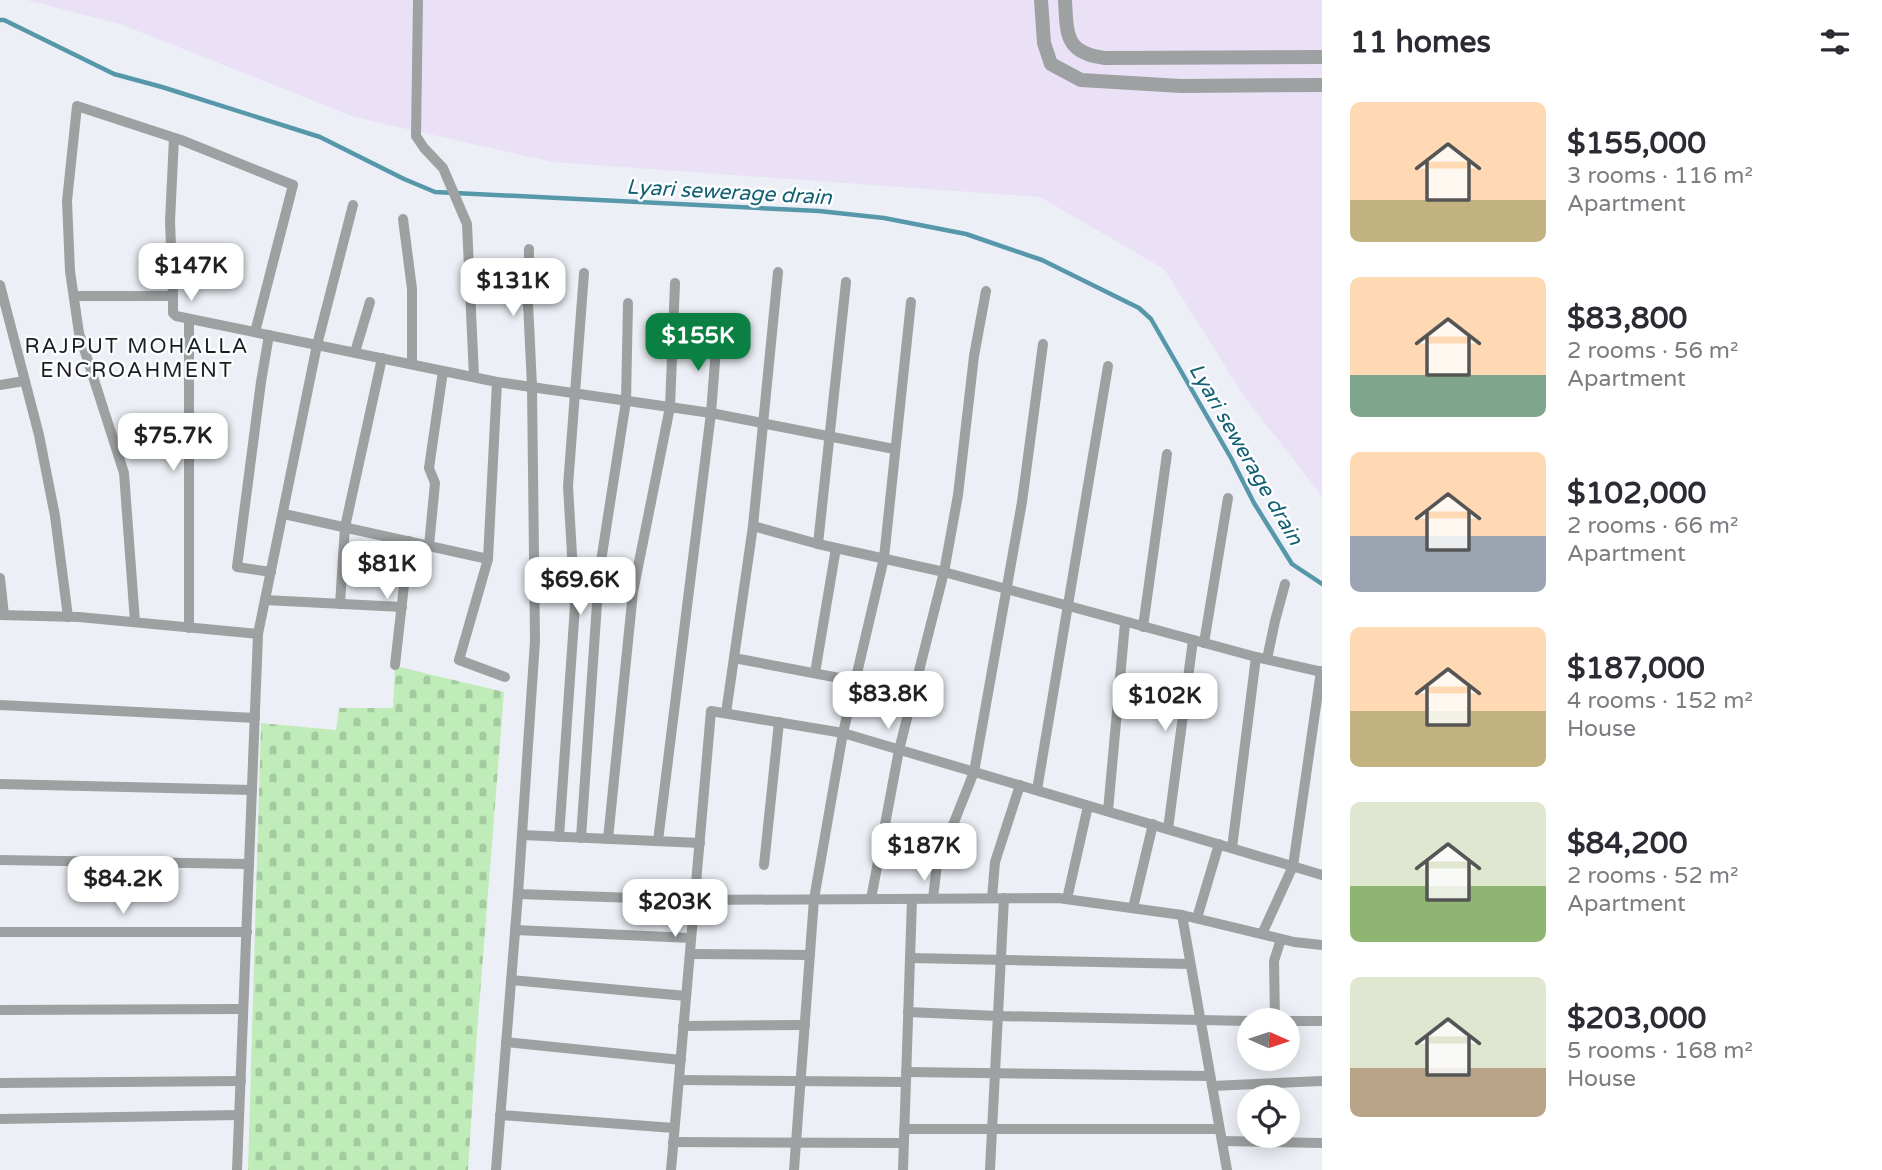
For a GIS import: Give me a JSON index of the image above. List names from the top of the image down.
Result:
{
  "districts": ["RAJPUT MOHALLA ENCROAHMENT"],
  "water": ["Lyari sewerage drain"],
  "north": "right",
  "page": {
    "heading": "11 homes",
    "list": [
      {
        "name": "$155,000",
        "note": "3 rooms · 116 m² · Apartment"
      },
      {
        "name": "$83,800",
        "note": "2 rooms · 56 m² · Apartment"
      },
      {
        "name": "$102,000",
        "note": "2 rooms · 66 m² · Apartment"
      },
      {
        "name": "$187,000",
        "note": "4 rooms · 152 m² · House"
      },
      {
        "name": "$84,200",
        "note": "2 rooms · 52 m² · Apartment"
      },
      {
        "name": "$203,000",
        "note": "5 rooms · 168 m² · House"
      }
    ],
    "price": [
      "$147K",
      "$131K",
      "$155K",
      "$75.7K",
      "$81K",
      "$69.6K",
      "$83.8K",
      "$102K",
      "$187K",
      "$84.2K",
      "$203K"
    ]
  }
}
